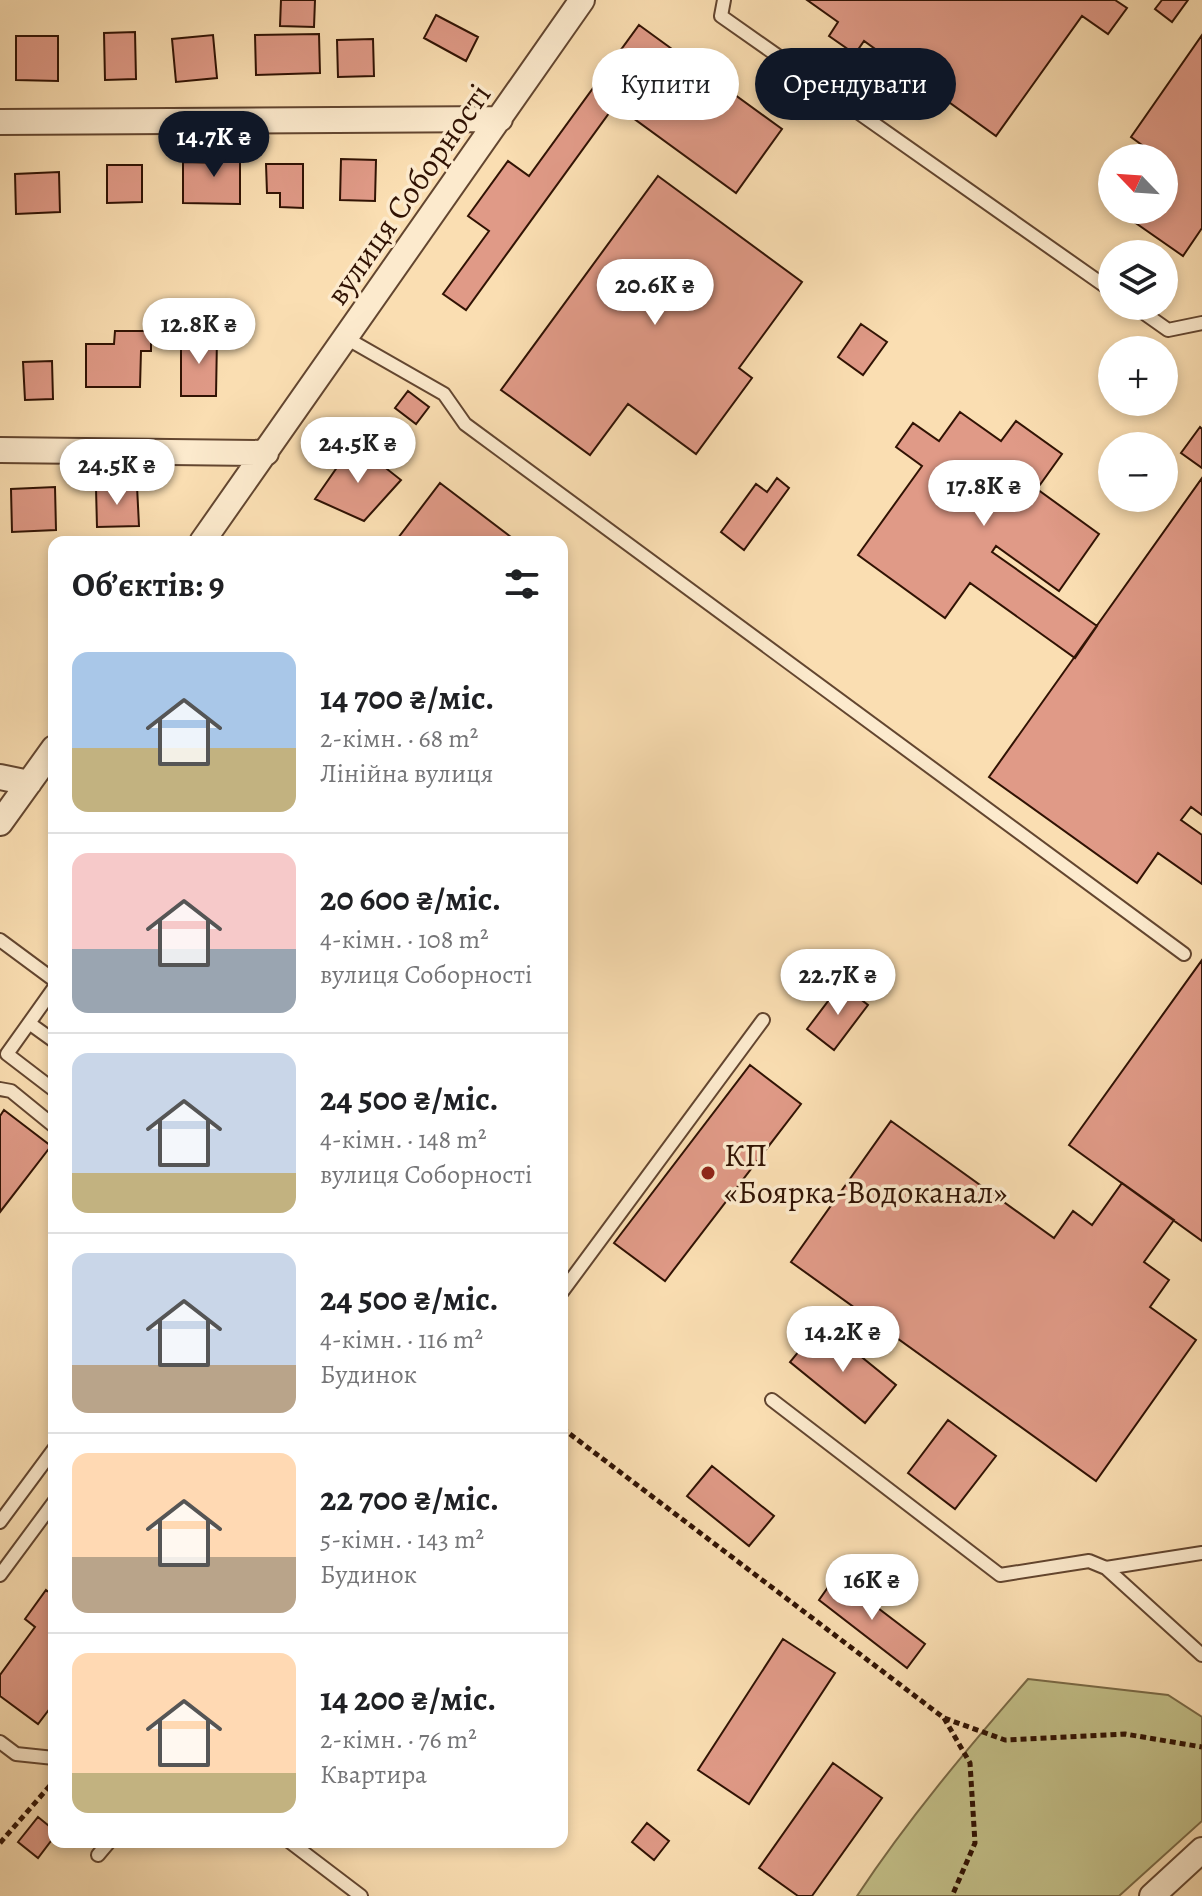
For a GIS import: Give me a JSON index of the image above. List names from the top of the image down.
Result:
{
  "streets": {
    "street": ["вулиця Соборності"]
  },
  "places": ["КП «Боярка-Водоканал»"],
  "north": "top left",
  "page": {
    "chip": ["Купити", "Орендувати"],
    "price": [
      "14.7K ₴",
      "20.6K ₴",
      "12.8K ₴",
      "24.5K ₴",
      "24.5K ₴",
      "17.8K ₴",
      "22.7K ₴",
      "14.2K ₴",
      "16K ₴"
    ],
    "map_buttons": ["+", "−"],
    "heading": "Об’єктів: 9",
    "list": [
      {
        "name": "14 700 ₴/міс.",
        "note": "2-кімн. · 68 m² · Лінійна вулиця"
      },
      {
        "name": "20 600 ₴/міс.",
        "note": "4-кімн. · 108 m² · вулиця Соборності"
      },
      {
        "name": "24 500 ₴/міс.",
        "note": "4-кімн. · 148 m² · вулиця Соборності"
      },
      {
        "name": "24 500 ₴/міс.",
        "note": "4-кімн. · 116 m² · Будинок"
      },
      {
        "name": "22 700 ₴/міс.",
        "note": "5-кімн. · 143 m² · Будинок"
      },
      {
        "name": "14 200 ₴/міс.",
        "note": "2-кімн. · 76 m² · Квартира"
      }
    ]
  }
}
